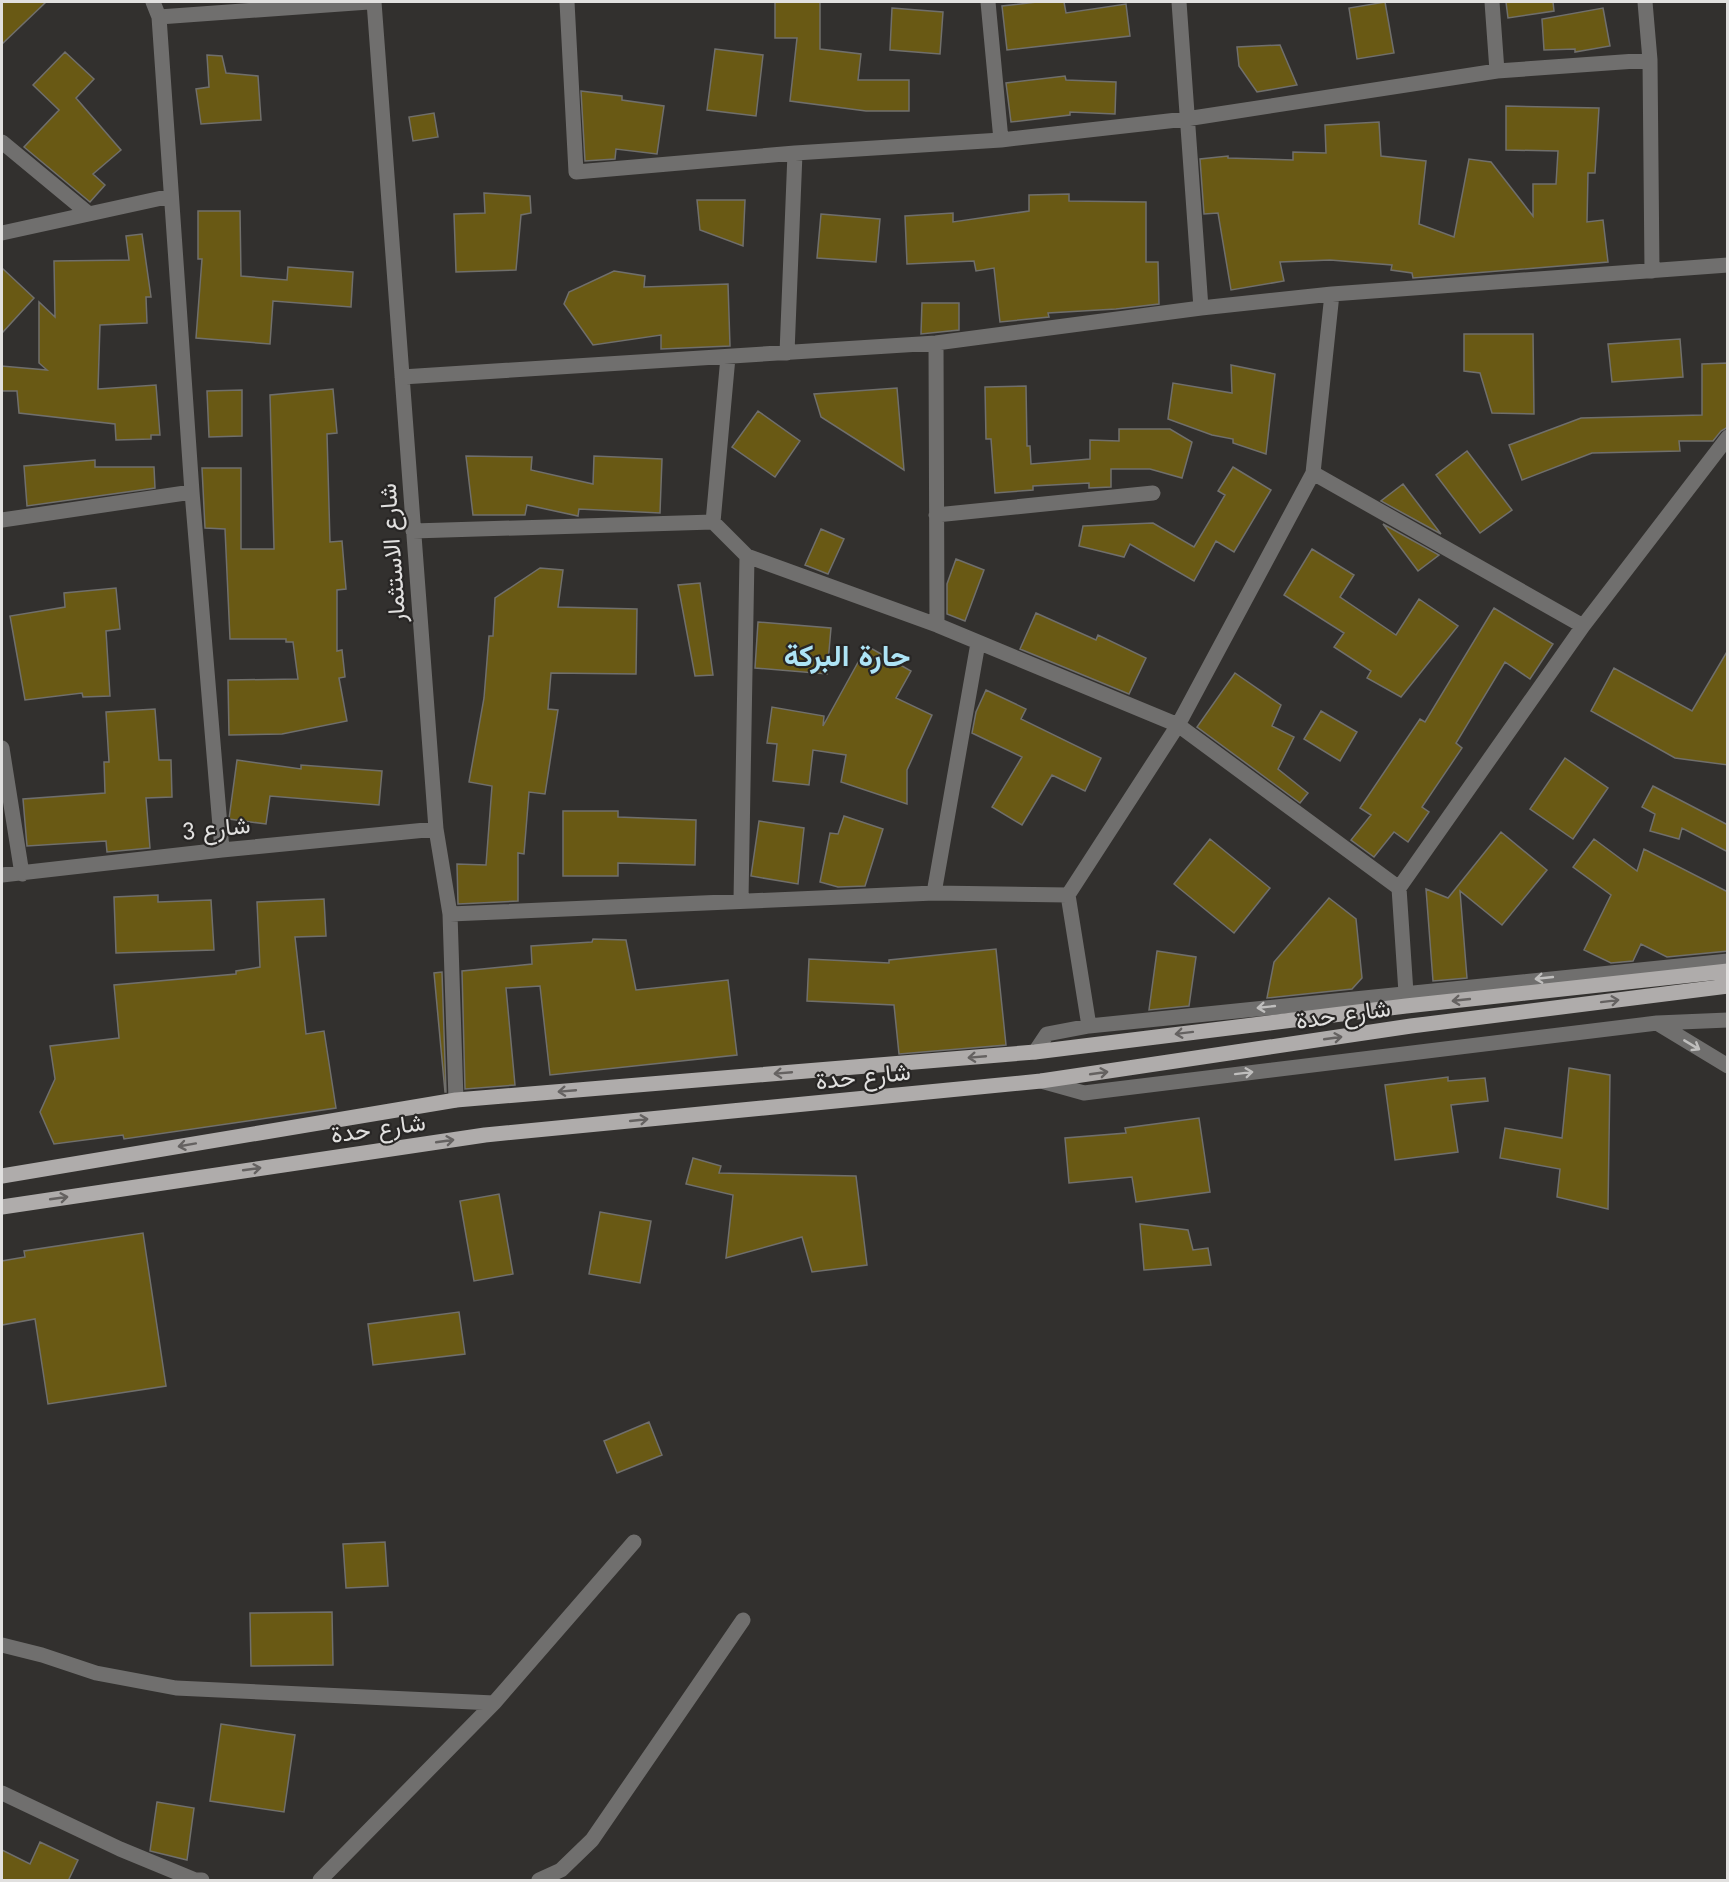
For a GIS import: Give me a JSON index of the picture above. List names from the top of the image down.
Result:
{
  "streets": {
    "main road": ["شارع حدة"],
    "street": ["شارع الاستثمار", "شارع 3"]
  },
  "crossings": [
    ["شارع الاستثمار", "شارع 3"],
    ["شارع الاستثمار", "شارع حدة"]
  ],
  "districts": ["حارة البركة"]
}
